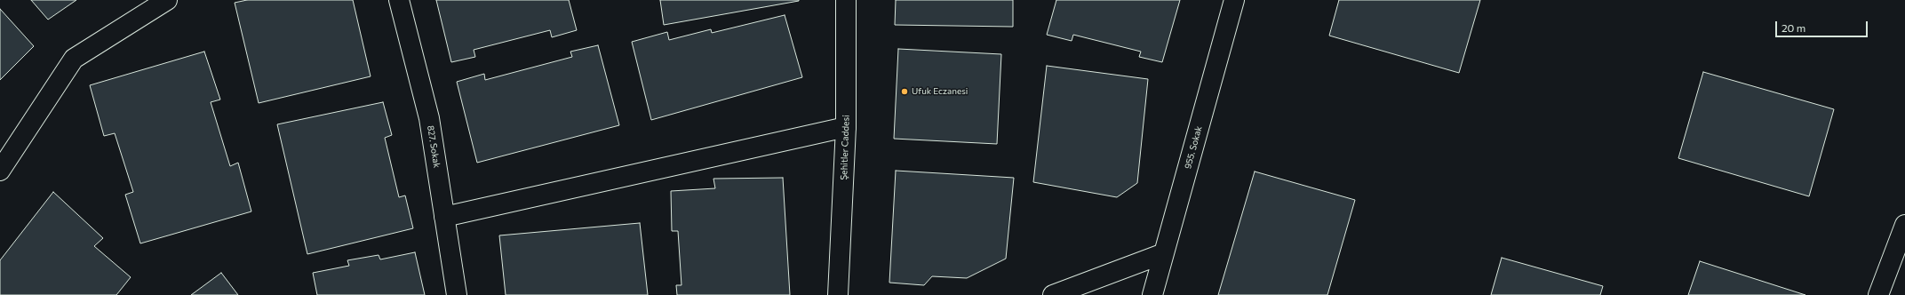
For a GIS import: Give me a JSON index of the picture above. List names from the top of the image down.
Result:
{
  "streets": {
    "street": ["827. Sokak", "Şehitler Caddesi", "955. Sokak"]
  },
  "places": ["Ufuk Eczanesi"],
  "scale_bar": "20 m"
}
